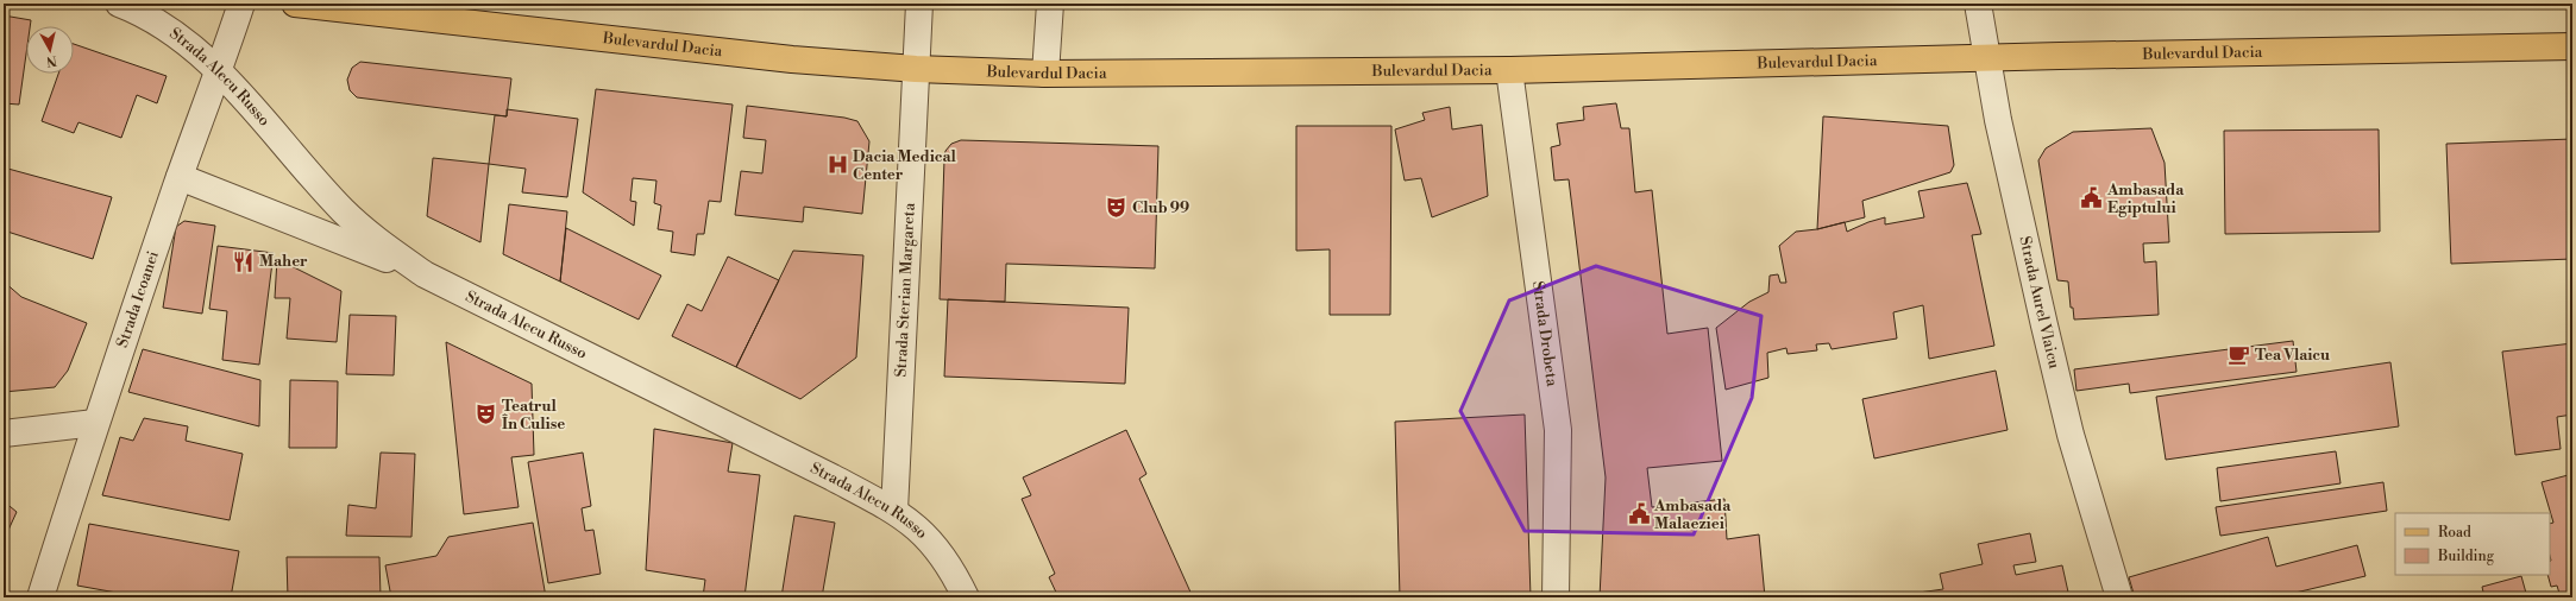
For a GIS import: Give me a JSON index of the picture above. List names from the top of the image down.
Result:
{
  "streets": {
    "main road": ["Bulevardul Dacia"],
    "street": [
      "Strada Alecu Russo",
      "Strada Sterian Margareta",
      "Strada Icoanei",
      "Strada Aurel Vlaicu",
      "Strada Drobeta"
    ]
  },
  "crossings": [
    ["Bulevardul Dacia", "Strada Sterian Margareta"],
    ["Bulevardul Dacia", "Strada Aurel Vlaicu"],
    ["Bulevardul Dacia", "Strada Drobeta"],
    ["Strada Alecu Russo", "Strada Sterian Margareta"],
    ["Strada Alecu Russo", "Strada Icoanei"]
  ],
  "places": {
    "hospital": ["Dacia Medical Center"],
    "public building": ["Ambasada Egiptului", "Ambasada Malaeziei"],
    "theatre": ["Club 99", "Teatrul În Culise"],
    "restaurant": ["Maher"],
    "cafe": ["Tea Vlaicu"]
  },
  "legend": ["Road", "Building"],
  "north": "bottom"
}
